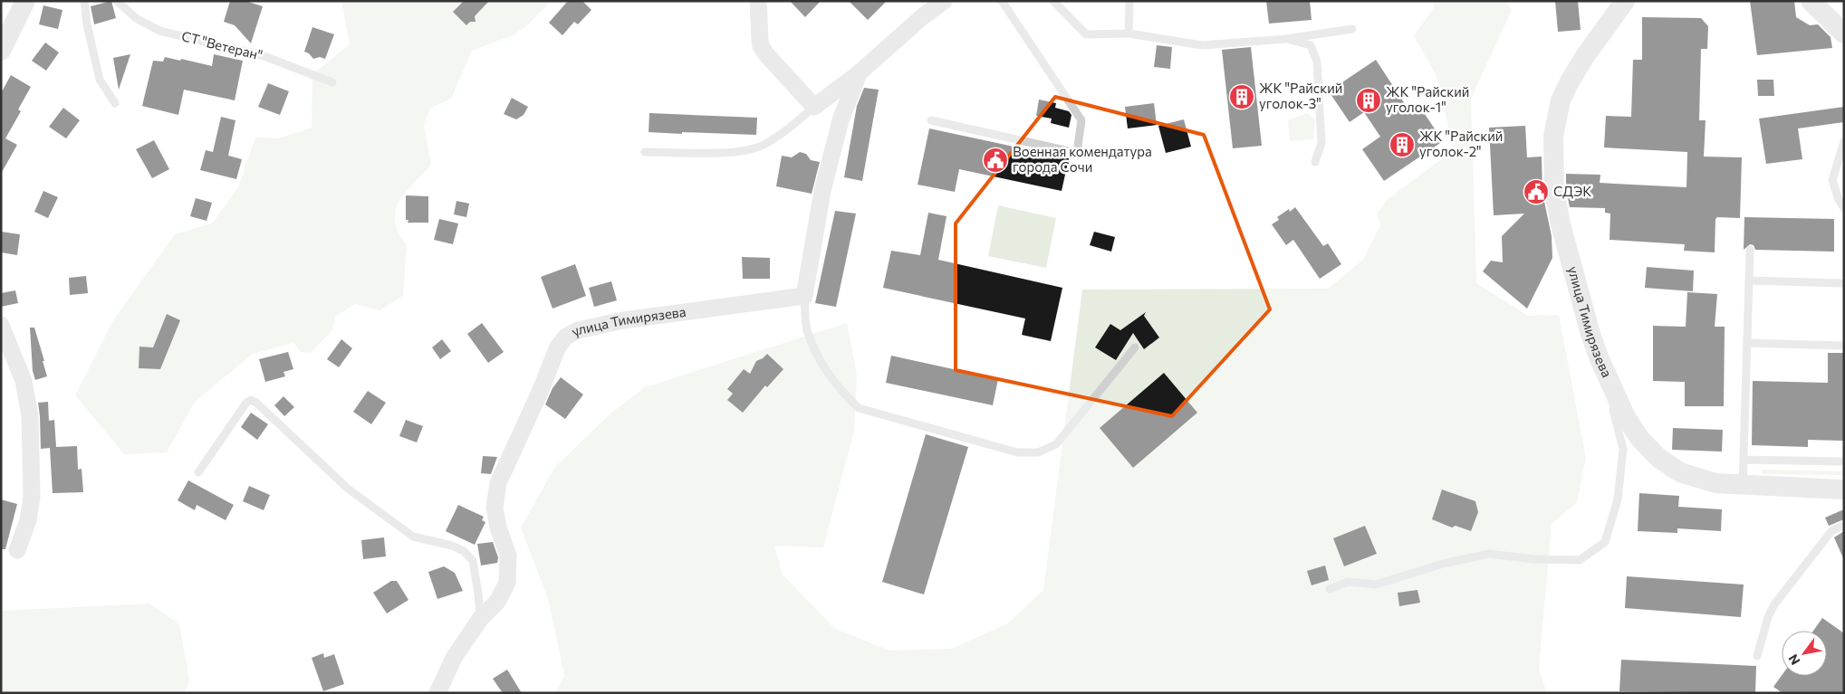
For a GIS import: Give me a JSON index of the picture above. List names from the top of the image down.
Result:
{
  "streets": {
    "street": ["улица Тимирязева"],
    "lane": ["СТ \"Ветеран\""]
  },
  "places": {
    "building": ["ЖК \"Райский уголок-3\"", "ЖК \"Райский уголок-1\"", "ЖК \"Райский уголок-2\""],
    "public building": ["Военная комендатура города Сочи", "СДЭК"]
  },
  "north": "bottom left"
}
